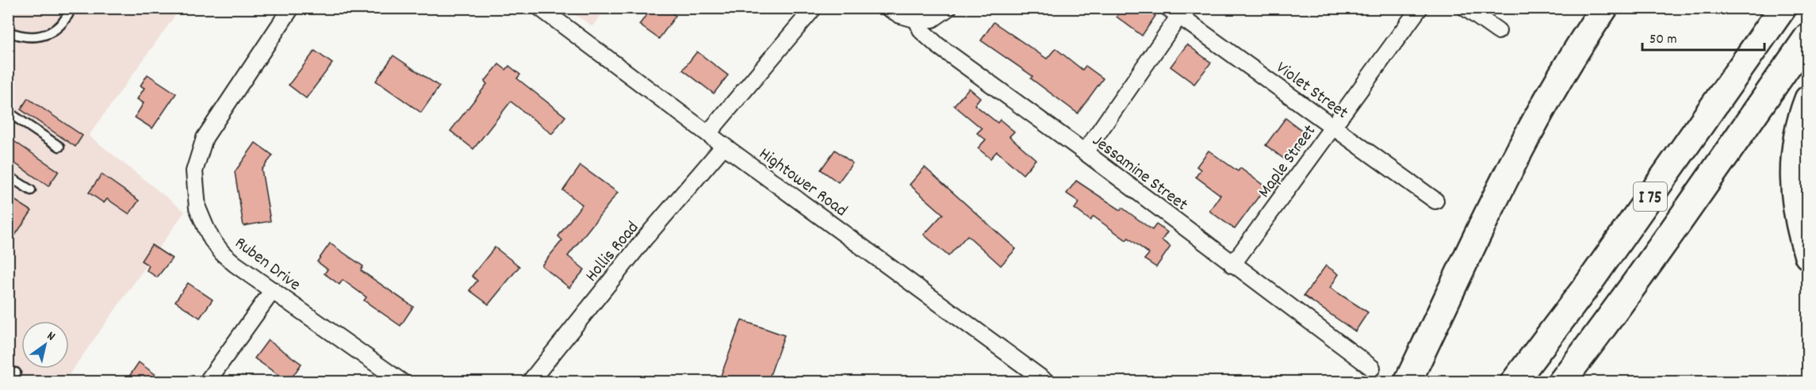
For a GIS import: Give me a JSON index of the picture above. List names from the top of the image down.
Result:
{
  "streets": {
    "highway": ["I 75"],
    "street": [
      "Violet Street",
      "Maple Street",
      "Jessamine Street",
      "Hightower Road",
      "Hollis Road",
      "Ruben Drive"
    ]
  },
  "crossings": [
    ["Violet Street", "Maple Street"],
    ["Maple Street", "Jessamine Street"],
    ["Hightower Road", "Hollis Road"]
  ],
  "scale_bar": "50 m",
  "north": "top right"
}
